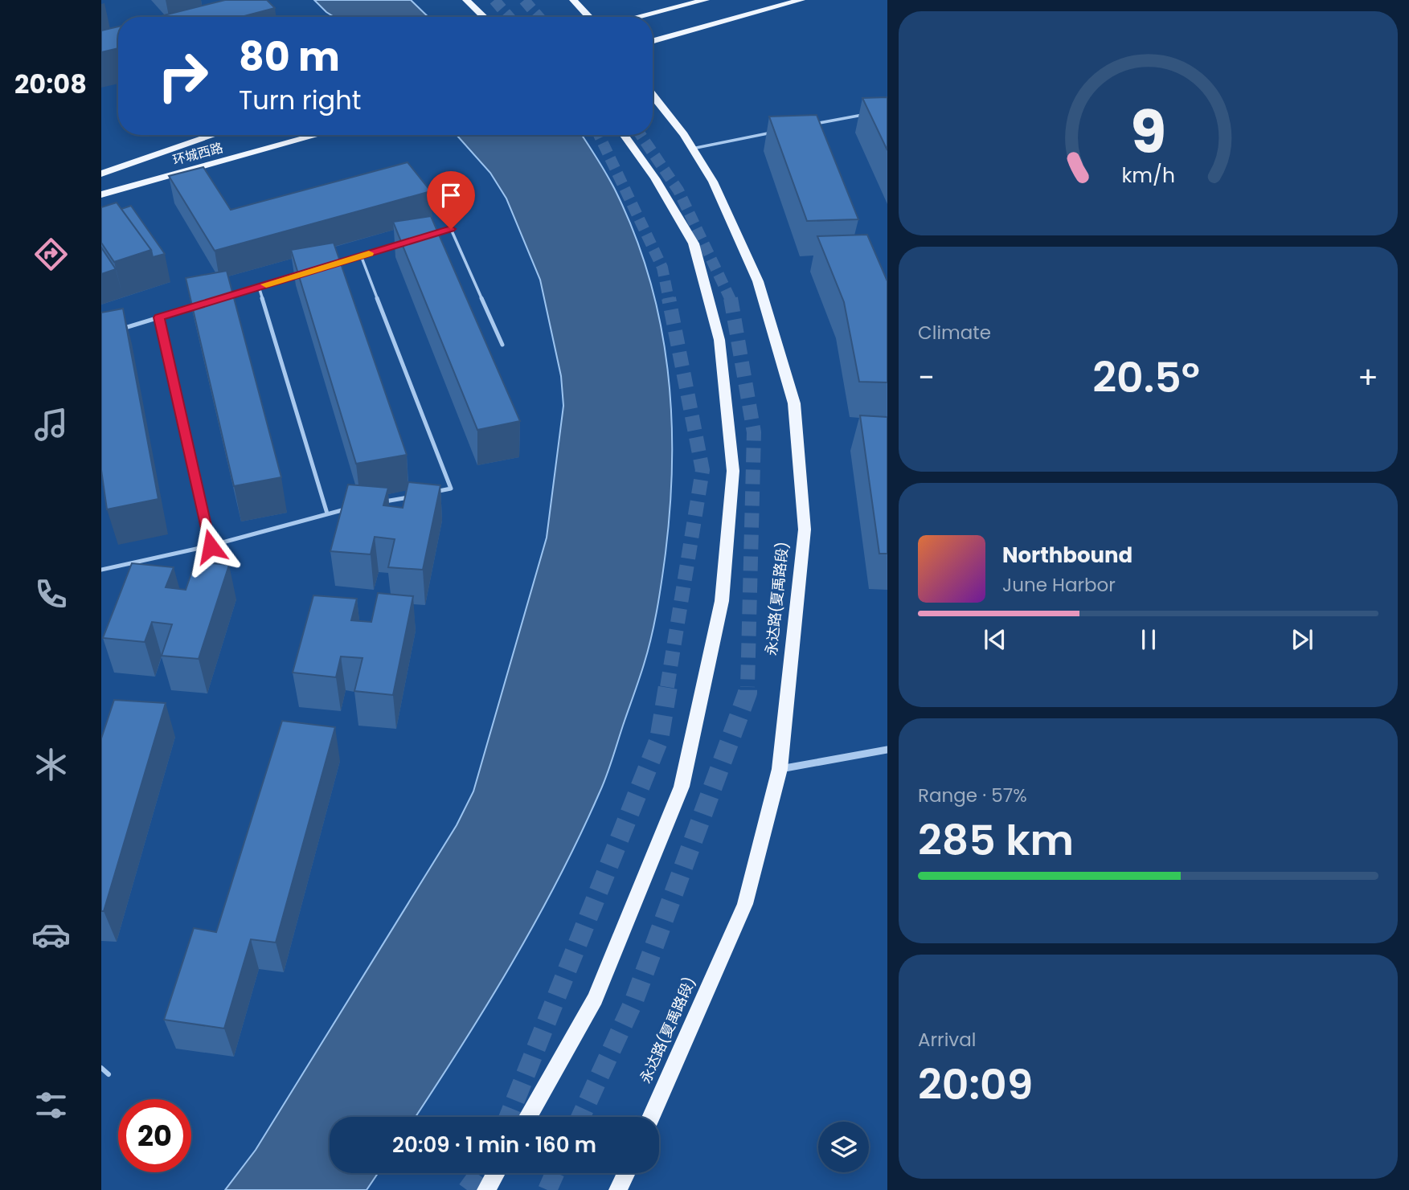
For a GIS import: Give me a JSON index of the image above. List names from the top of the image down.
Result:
{
  "streets": {
    "main road": ["环城西路", "永达路(夏禹路段)"]
  },
  "page": {
    "tabs": "20:08",
    "turn": ["80 m", "Turn right"],
    "tile": [
      "Climate",
      ["Range · 57%", "285 km"],
      ["Arrival", "20:09"]
    ],
    "heat": ["−", "20.5°", "+"],
    "song": ["Northbound", "June Harbor"],
    "limit": "20",
    "trip": "20:09 · 1 min · 160 m",
    "gauge": ["9", "km/h"]
  }
}
